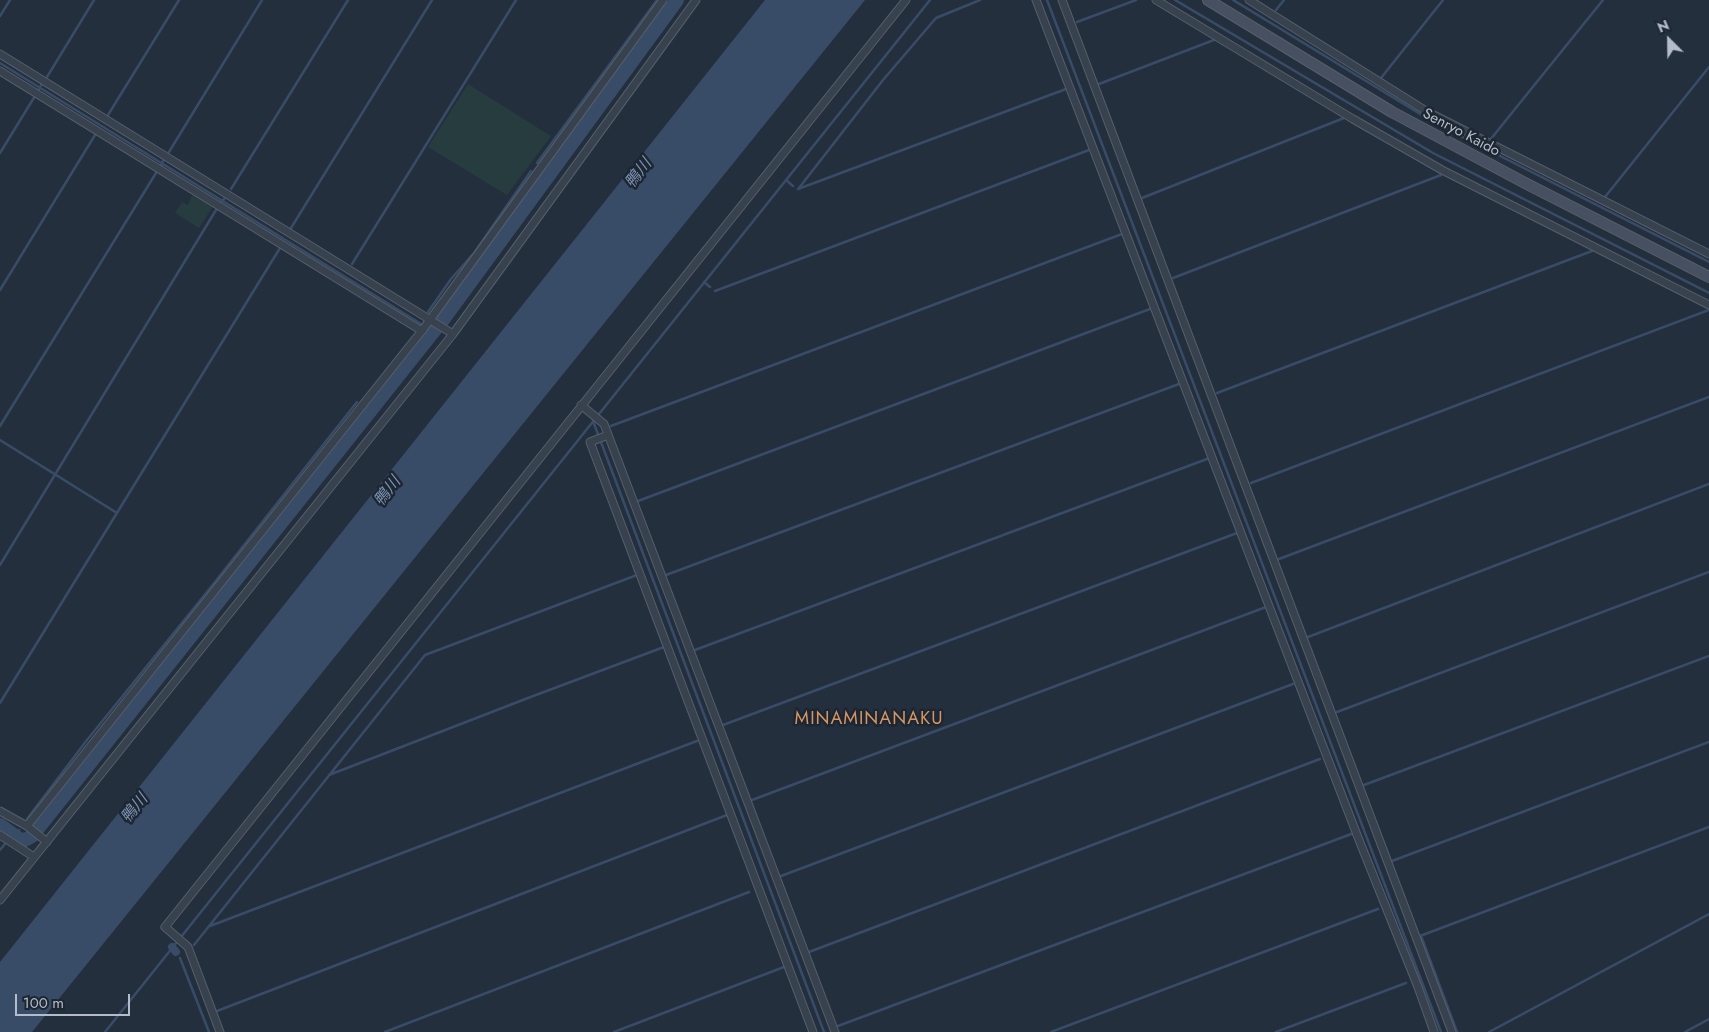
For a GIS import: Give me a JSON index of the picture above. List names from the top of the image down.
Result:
{
  "streets": {
    "street": ["Senryo Kaido"]
  },
  "districts": ["MINAMINANAKU"],
  "water": ["鴨川"],
  "scale_bar": "100 m",
  "north": "top left"
}
